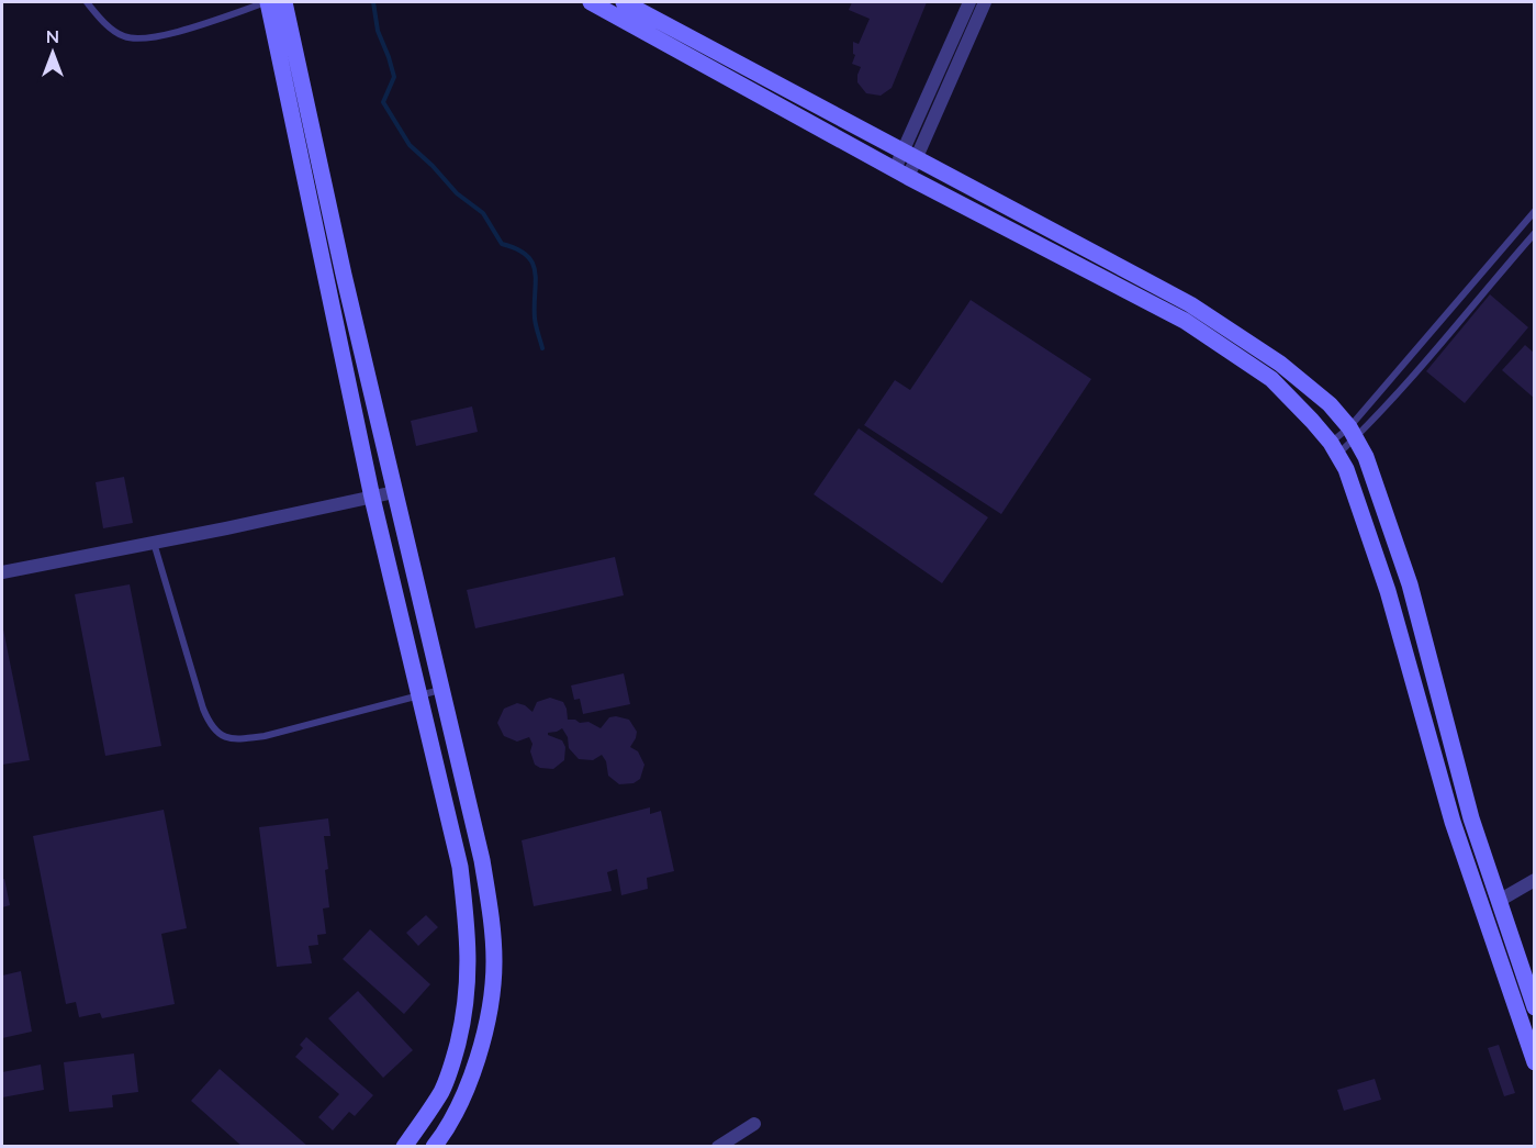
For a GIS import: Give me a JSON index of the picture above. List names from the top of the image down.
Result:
{
  "north": "top"
}
